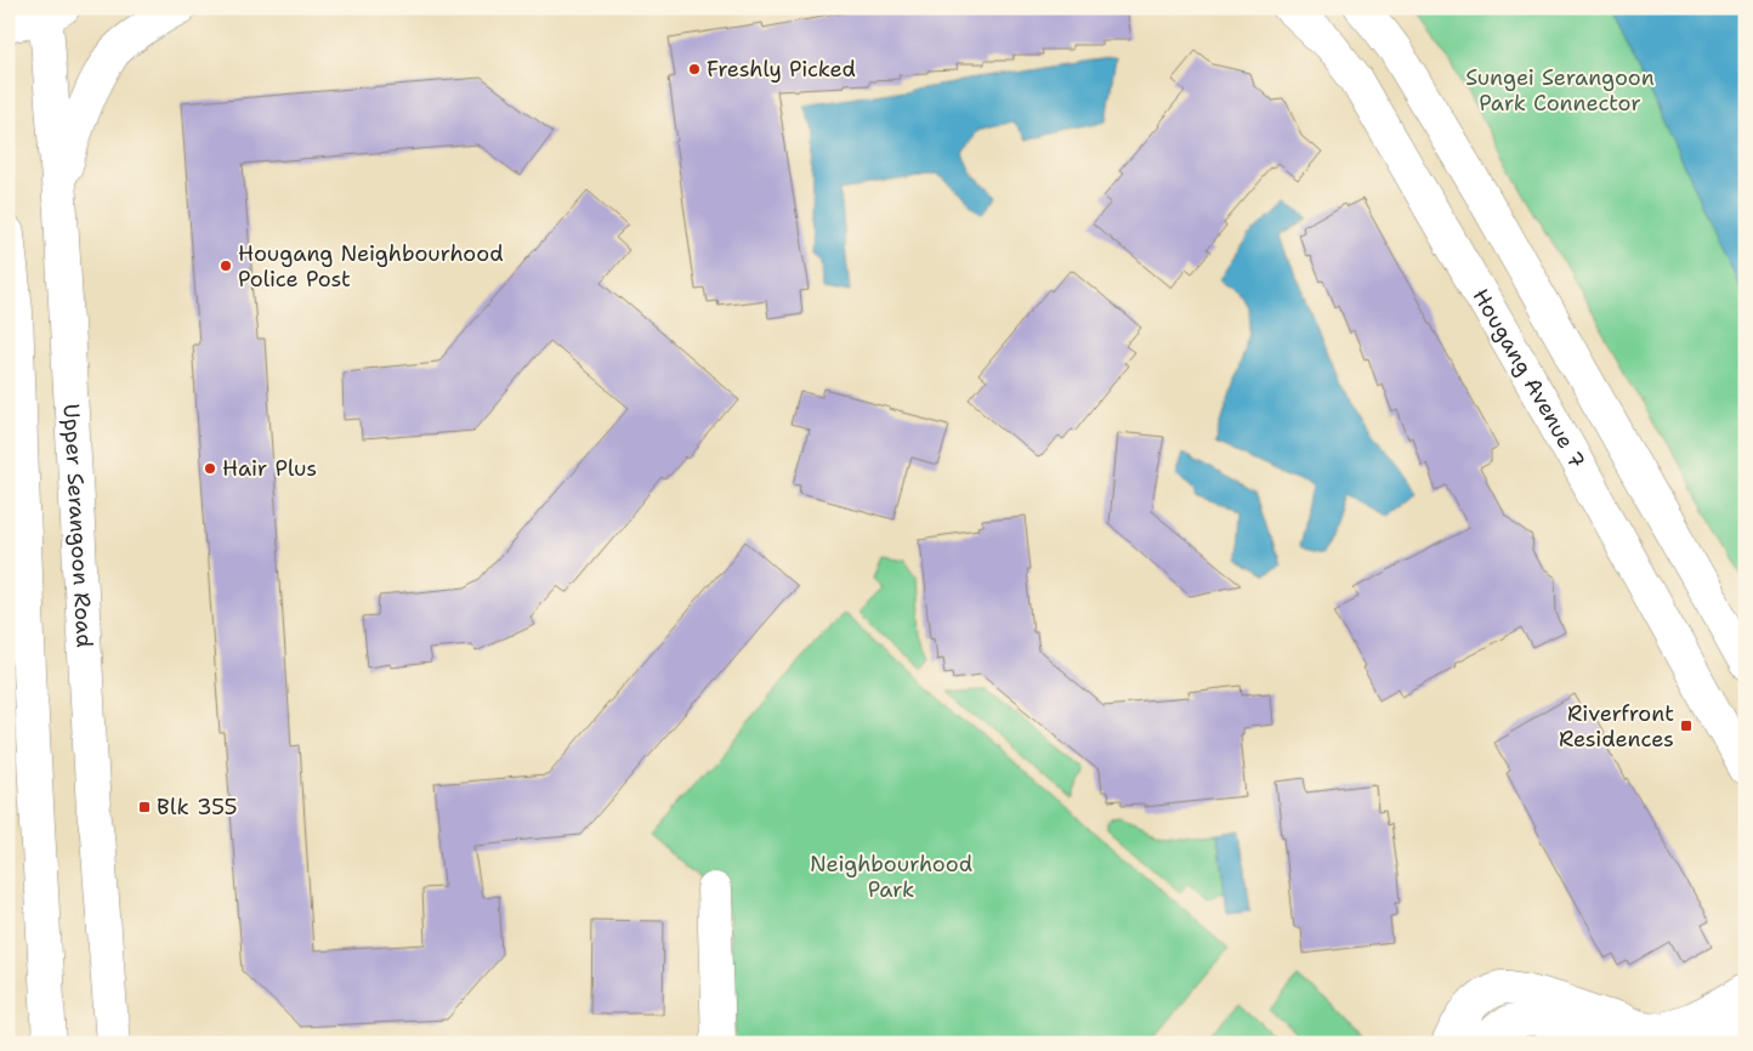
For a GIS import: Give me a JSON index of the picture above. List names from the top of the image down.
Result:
{
  "streets": {
    "main road": ["Hougang Avenue 7", "Upper Serangoon Road"]
  },
  "parks": ["Sungei Serangoon Park Connector", "Neighbourhood Park"],
  "places": {
    "other": ["Freshly Picked", "Hougang Neighbourhood Police Post", "Hair Plus"],
    "transit": ["Riverfront Residences", "Blk 355"]
  }
}
